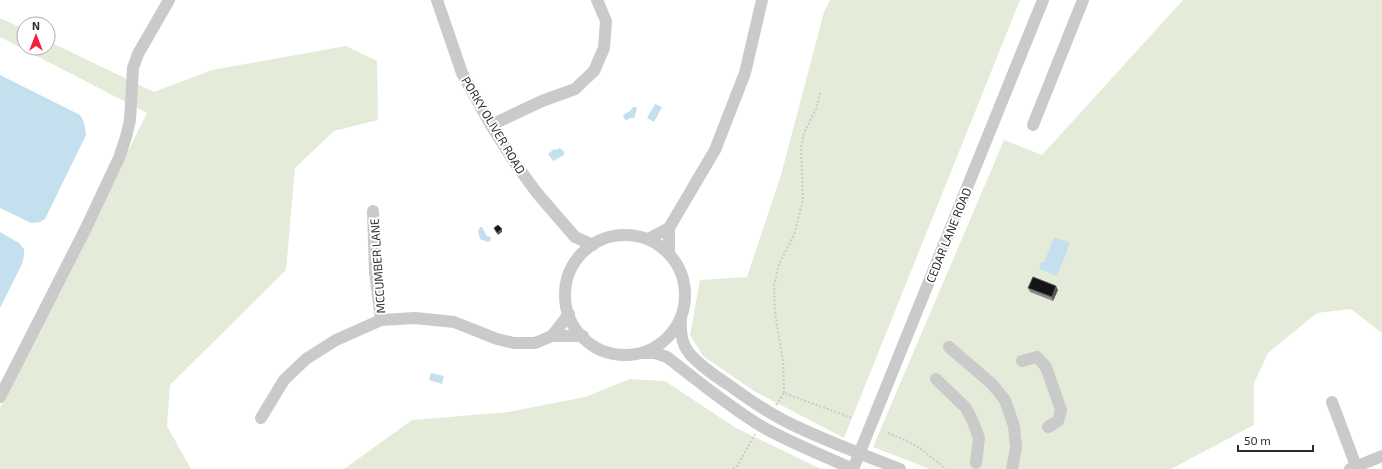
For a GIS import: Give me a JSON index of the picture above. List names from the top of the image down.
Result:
{
  "streets": {
    "street": ["PORKY OLIVER ROAD", "CEDAR LANE ROAD", "MCCUMBER LANE"]
  },
  "scale_bar": "50 m",
  "north": "top"
}
